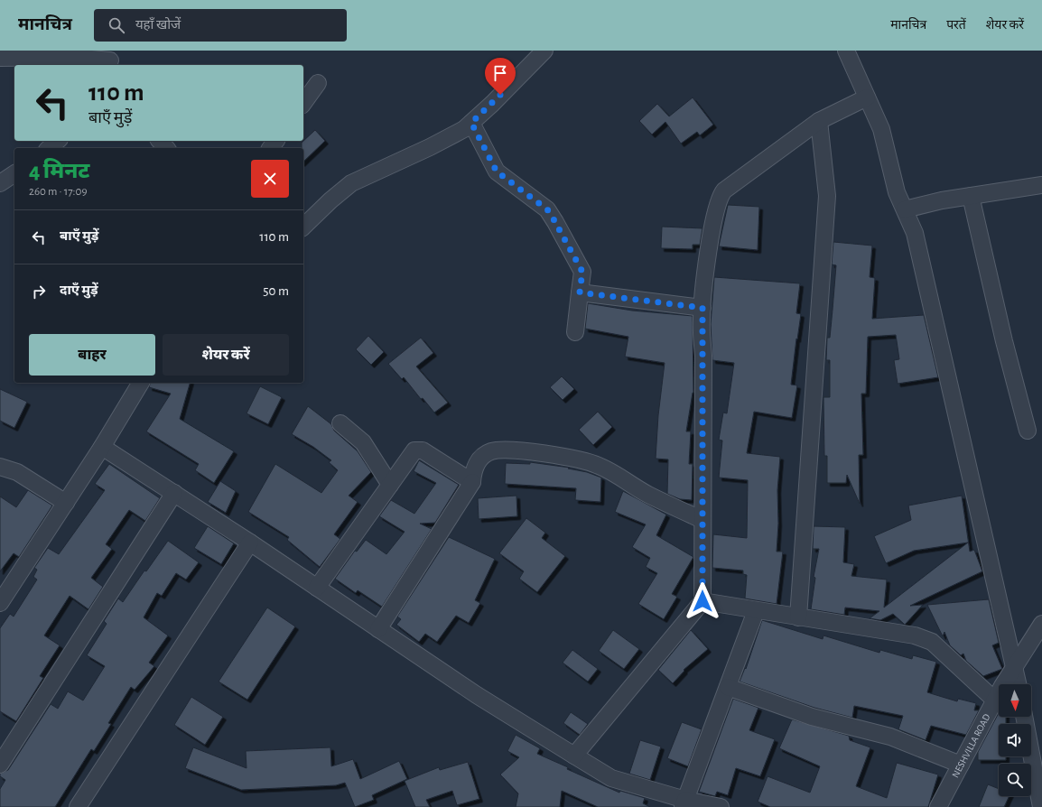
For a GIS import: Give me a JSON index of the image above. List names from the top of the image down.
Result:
{
  "streets": {
    "street": ["NESHVILLA ROAD"]
  },
  "north": "bottom",
  "page": {
    "header": "मानचित्र",
    "search": "यहाँ खोजें",
    "nav": ["मानचित्र", "परतें", "शेयर करें"],
    "turn": ["110 m", "बाएँ मुड़ें"],
    "heading": ["4 मिनट", "260 m · 17:09"],
    "list": [
      {
        "name": "बाएँ मुड़ें",
        "value": "110 m"
      },
      {
        "name": "दाएँ मुड़ें",
        "value": "50 m"
      }
    ],
    "buttons": ["बाहर", "शेयर करें"]
  }
}
